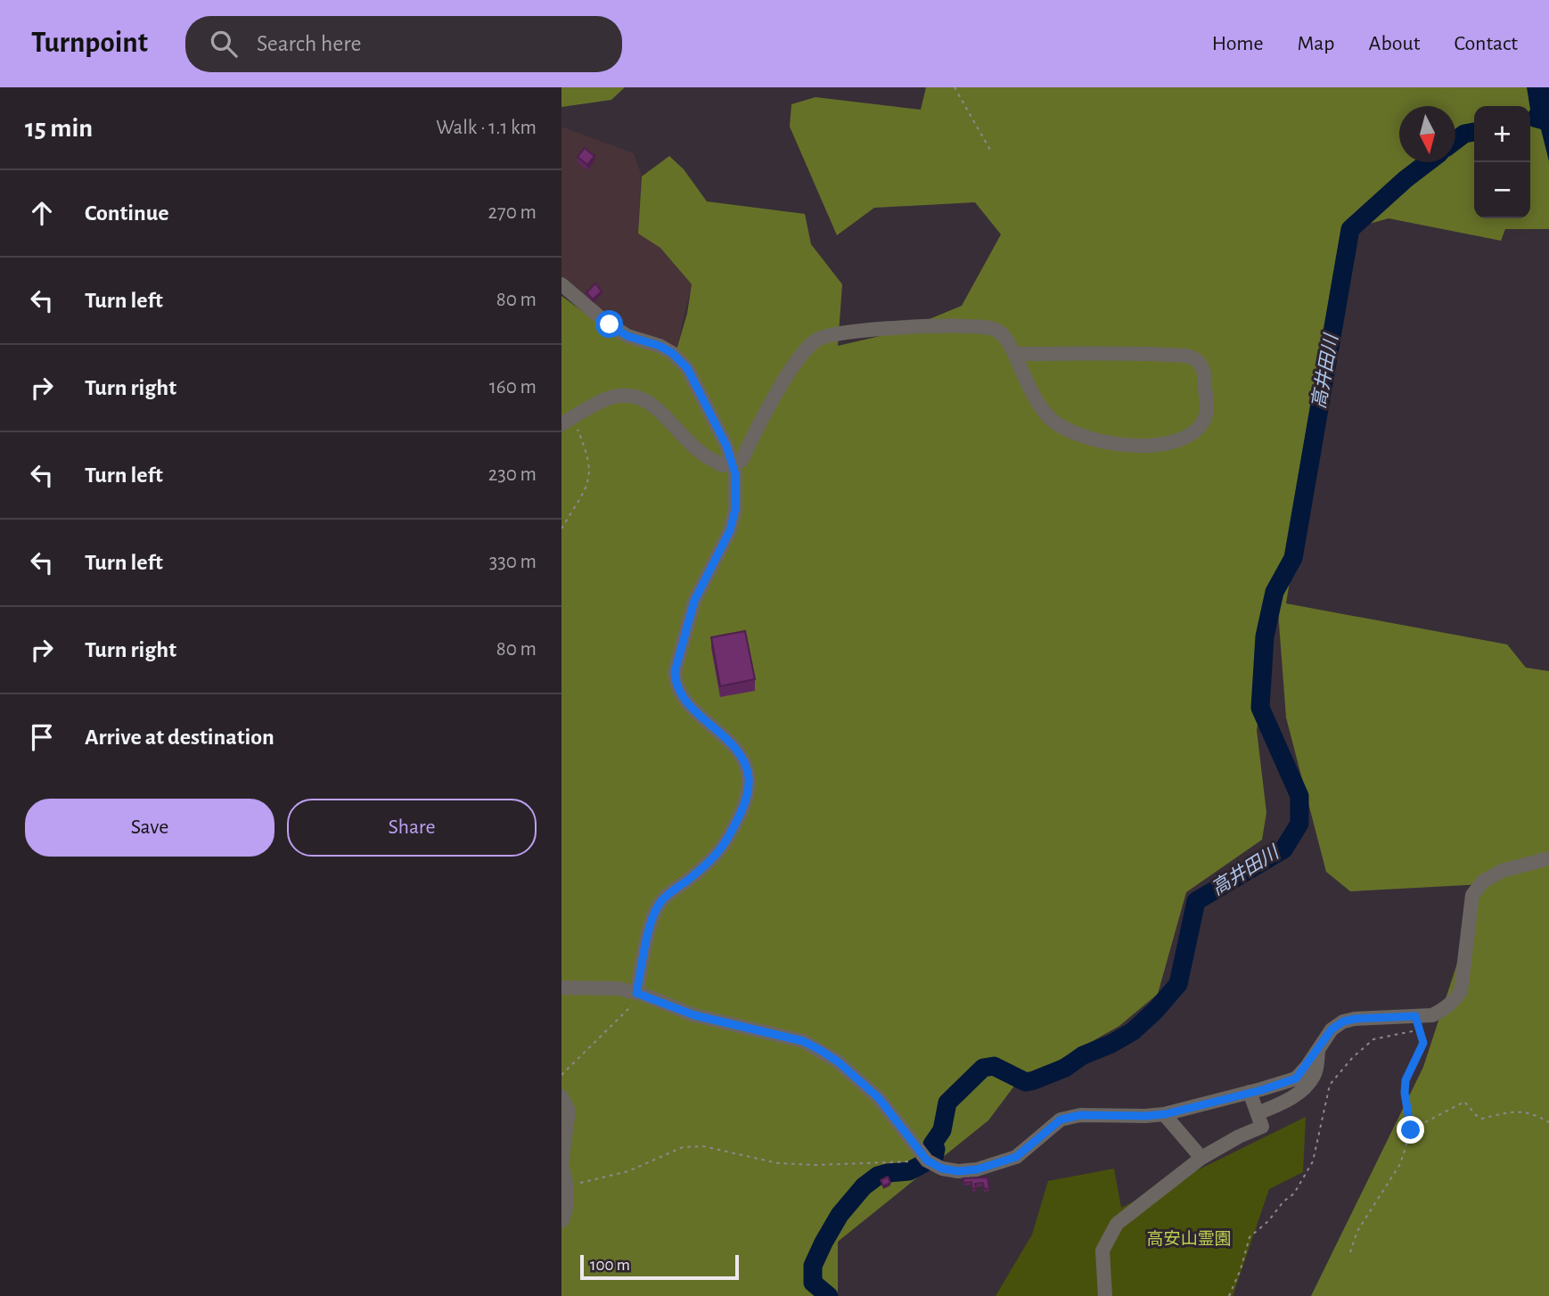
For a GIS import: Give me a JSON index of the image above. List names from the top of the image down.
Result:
{
  "water": ["高井田川"],
  "parks": ["高安山霊園"],
  "scale_bar": "100 m",
  "north": "bottom",
  "page": {
    "header": "Turnpoint",
    "search": "Search here",
    "nav": [
      "Home",
      "Map",
      "About",
      "Contact"
    ],
    "heading": ["15 min", "Walk · 1.1 km"],
    "map_buttons": ["+", "−"],
    "list": [
      ["Continue", "270 m"],
      ["Turn left", "80 m"],
      ["Turn right", "160 m"],
      ["Turn left", "230 m"],
      ["Turn left", "330 m"],
      ["Turn right", "80 m"],
      "Arrive at destination"
    ],
    "buttons": ["Save", "Share"],
    "scale": "100 m"
  }
}
